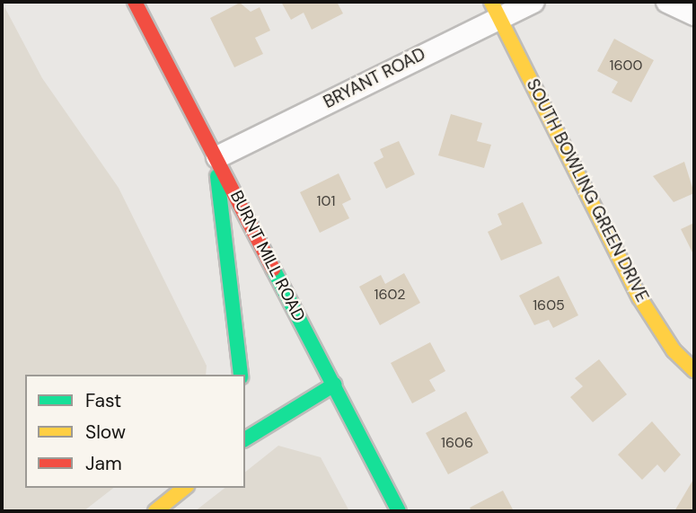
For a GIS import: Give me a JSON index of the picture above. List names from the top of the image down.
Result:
{
  "streets": {
    "main road": ["SOUTH BOWLING GREEN DRIVE", "BURNT MILL ROAD"],
    "street": ["BRYANT ROAD"]
  },
  "crossings": [
    ["BRYANT ROAD", "SOUTH BOWLING GREEN DRIVE"],
    ["BRYANT ROAD", "BURNT MILL ROAD"]
  ],
  "house_numbers": [
    "1600",
    "101",
    "1602",
    "1605",
    "1606"
  ],
  "legend": ["Fast", "Slow", "Jam"]
}
